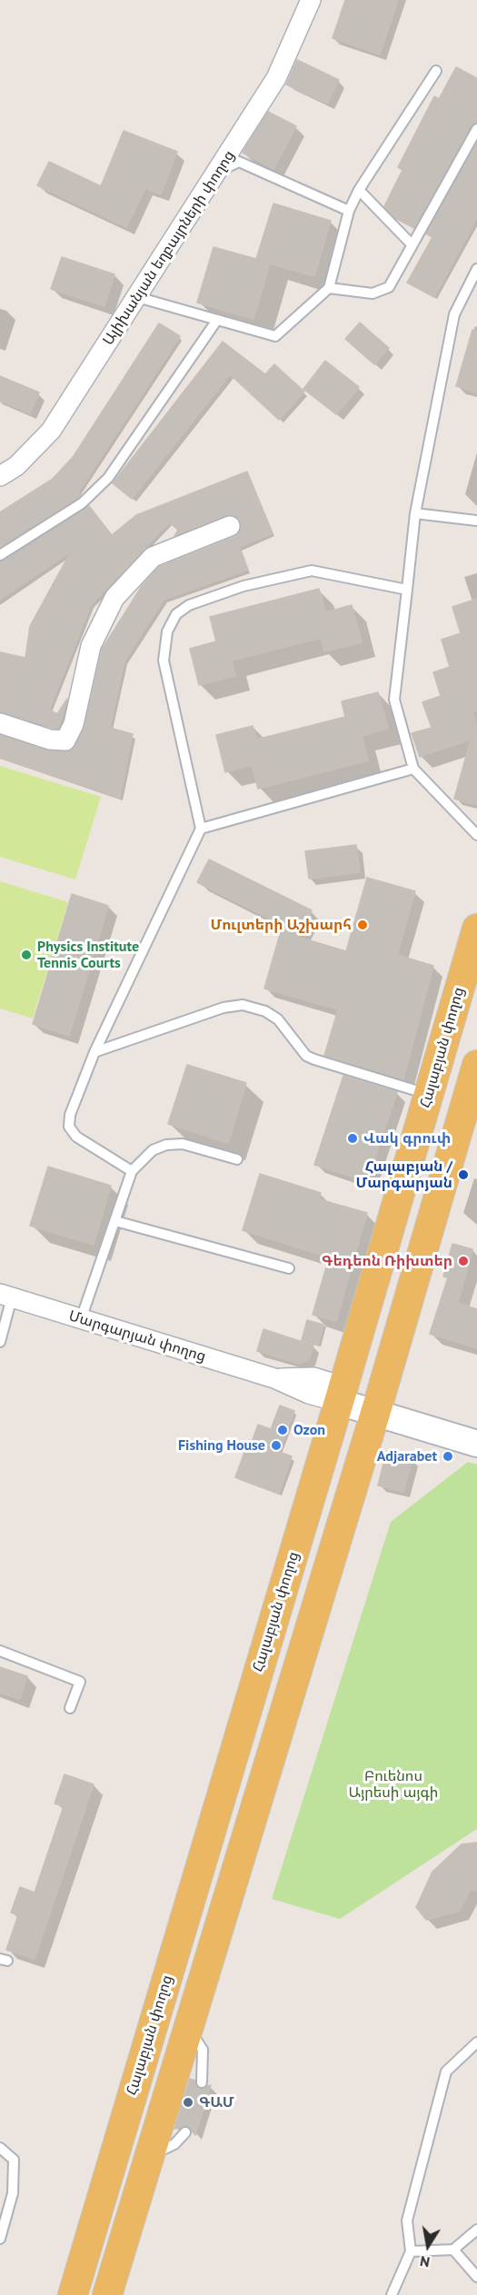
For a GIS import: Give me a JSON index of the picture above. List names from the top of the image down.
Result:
{
  "streets": {
    "main road": ["Հալաբյան փողոց", "Մարգարյան փողոց"],
    "street": ["Ալիխանյան եղբայրների փողոց"]
  },
  "crossings": [
    ["Հալաբյան փողոց", "Մարգարյան փողոց"]
  ],
  "parks": ["Բուենոս Այրեսի այգի"],
  "places": [
    "Մուլտերի Աշխարհ",
    "Physics Institute Tennis Courts",
    "Վակ գրուփ",
    "Հալաբյան / Մարգարյան",
    "Գեդեոն Ռիխտեր",
    "Ozon",
    "Fishing House",
    "Adjarabet",
    "ԳԱՄ"
  ],
  "north": "bottom"
}
